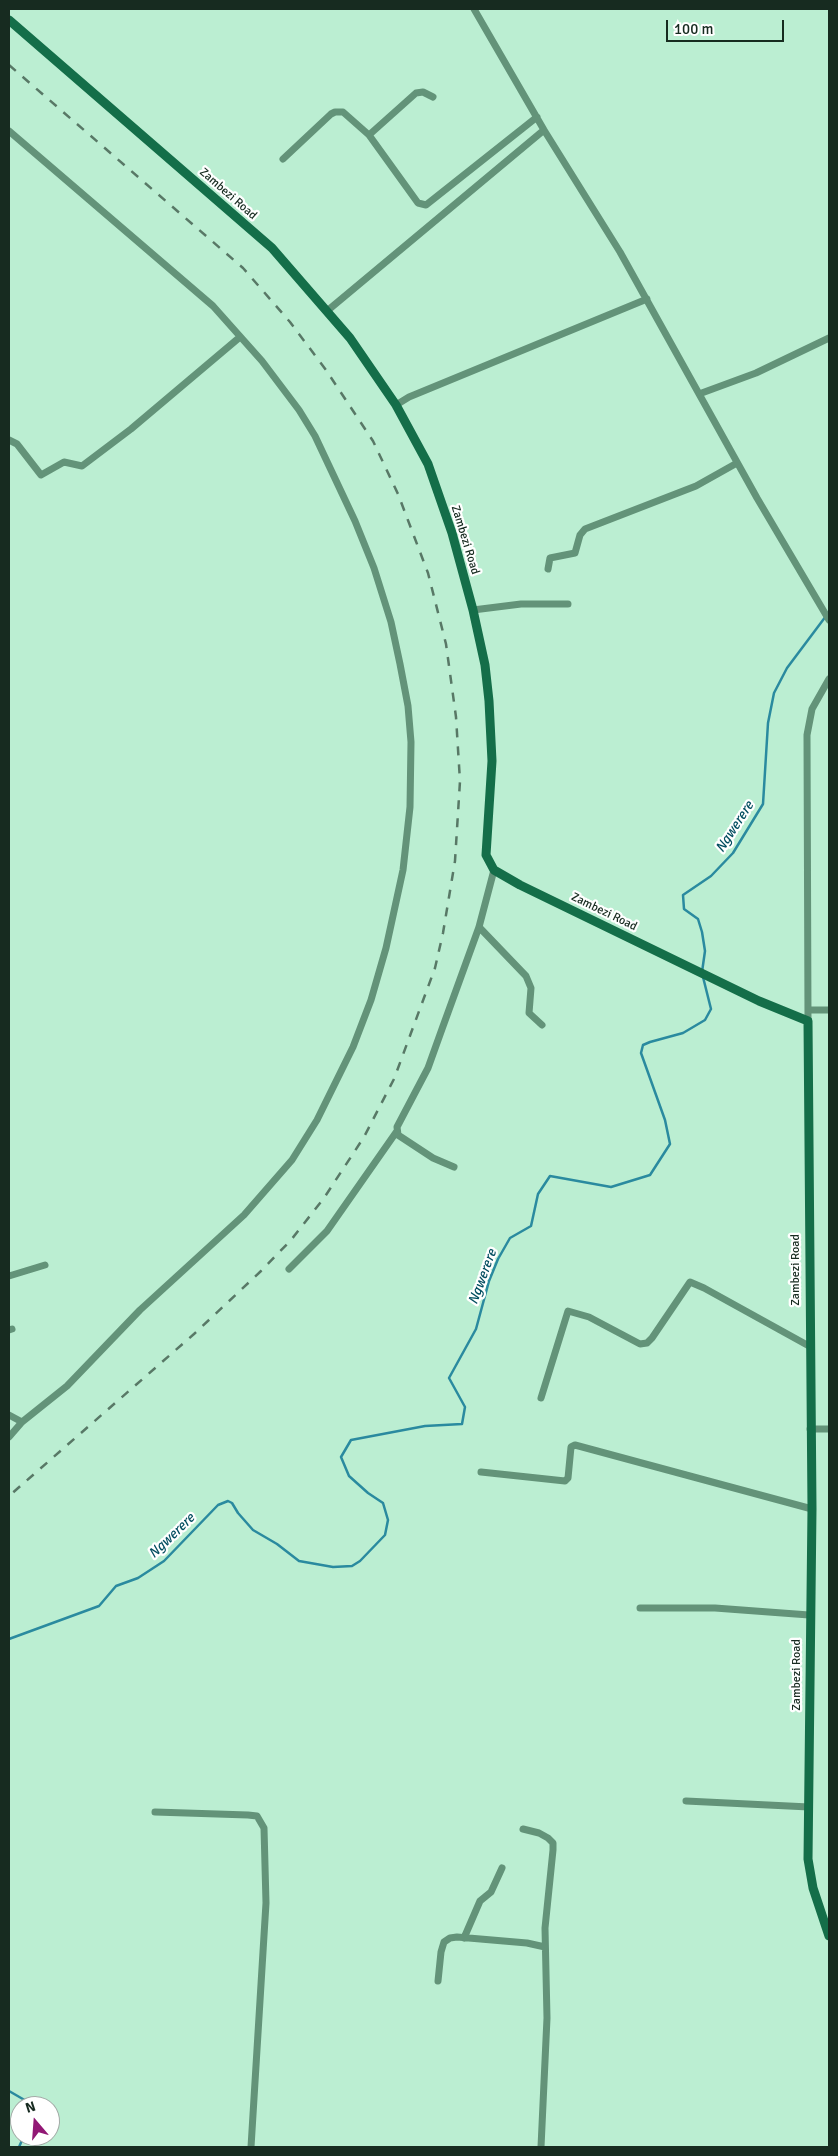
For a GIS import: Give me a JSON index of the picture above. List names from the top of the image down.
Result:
{
  "streets": {
    "main road": ["Zambezi Road"]
  },
  "water": ["Ngwerere"],
  "scale_bar": "100 m",
  "north": "top"
}
